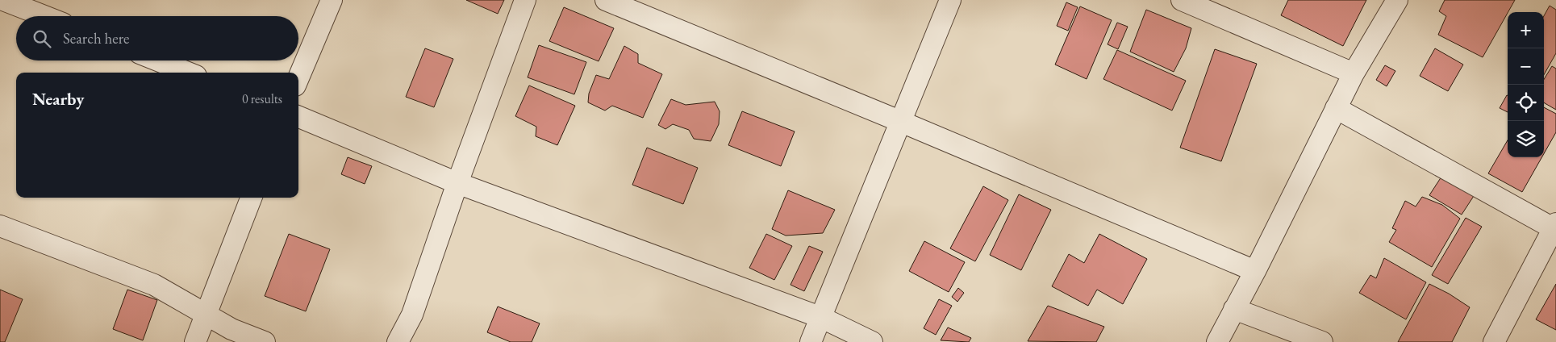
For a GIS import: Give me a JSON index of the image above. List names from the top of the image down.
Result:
{
  "page": {
    "map_buttons": ["+", "−"],
    "search": "Search here",
    "heading": ["Nearby", "0 results"]
  }
}
